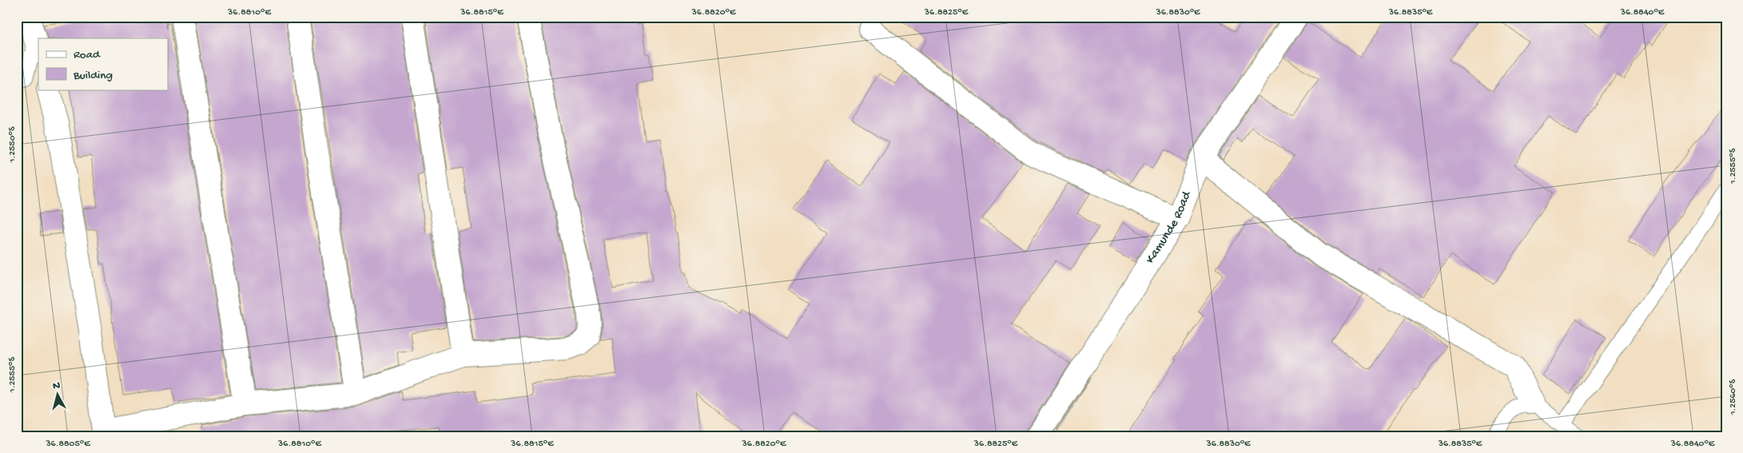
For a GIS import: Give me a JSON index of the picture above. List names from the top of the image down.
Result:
{
  "streets": {
    "street": ["Kamunde Road"]
  },
  "legend": ["Road", "Building"],
  "north": "top",
  "coordinates": [
    "36.8810°E",
    "36.8815°E",
    "36.8820°E",
    "36.8825°E",
    "36.8830°E",
    "36.8835°E",
    "36.8840°E",
    "1.2550°S",
    "1.2555°S",
    "1.2560°S",
    "36.8805°E"
  ]
}
